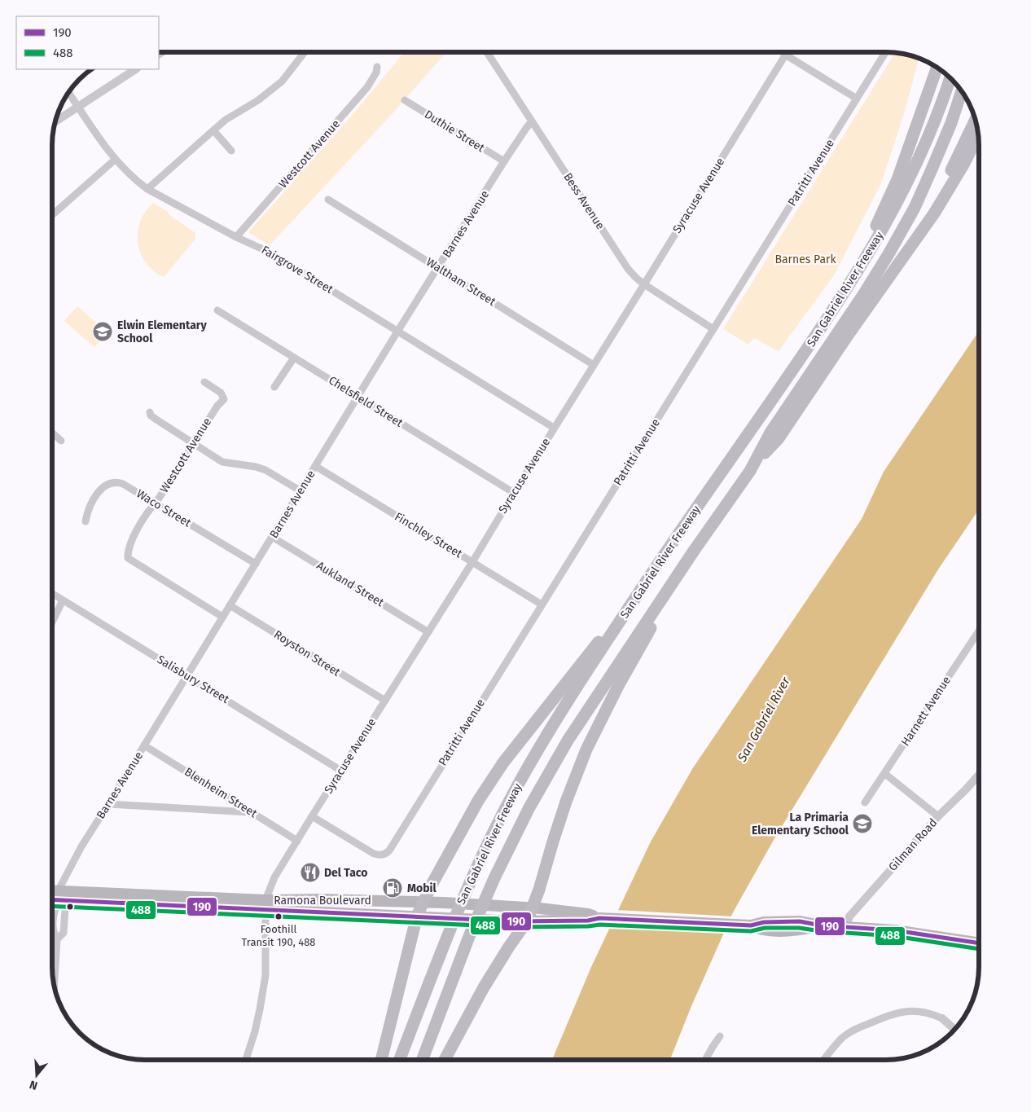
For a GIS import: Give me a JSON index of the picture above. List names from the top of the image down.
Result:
{
  "streets": {
    "highway": ["San Gabriel River Freeway"],
    "main road": ["Ramona Boulevard"],
    "street": [
      "Duthie Street",
      "Westcott Avenue",
      "Patritti Avenue",
      "Syracuse Avenue",
      "Bess Avenue",
      "Barnes Avenue",
      "Fairgrove Street",
      "Waltham Street",
      "Chelsfield Street",
      "Waco Street",
      "Finchley Street",
      "Aukland Street",
      "Royston Street",
      "Salisbury Street",
      "Harnett Avenue",
      "Blenheim Street",
      "Gilman Road"
    ]
  },
  "crossings": [
    ["Duthie Street", "Barnes Avenue"],
    ["Westcott Avenue", "Barnes Avenue"],
    ["Westcott Avenue", "Fairgrove Street"],
    ["Westcott Avenue", "Waco Street"],
    ["Patritti Avenue", "Syracuse Avenue"],
    ["Patritti Avenue", "Bess Avenue"],
    ["Patritti Avenue", "Finchley Street"],
    ["Syracuse Avenue", "Bess Avenue"],
    ["Syracuse Avenue", "Fairgrove Street"],
    ["Syracuse Avenue", "Waltham Street"],
    ["Syracuse Avenue", "Chelsfield Street"],
    ["Syracuse Avenue", "Finchley Street"],
    ["Syracuse Avenue", "Aukland Street"],
    ["Syracuse Avenue", "Royston Street"],
    ["Syracuse Avenue", "Salisbury Street"],
    ["Syracuse Avenue", "Blenheim Street"],
    ["Syracuse Avenue", "Ramona Boulevard"],
    ["Bess Avenue", "Barnes Avenue"],
    ["Barnes Avenue", "Fairgrove Street"],
    ["Barnes Avenue", "Waltham Street"],
    ["Barnes Avenue", "Chelsfield Street"],
    ["Barnes Avenue", "Waco Street"],
    ["Barnes Avenue", "Finchley Street"],
    ["Barnes Avenue", "Aukland Street"],
    ["Barnes Avenue", "Royston Street"],
    ["Barnes Avenue", "Salisbury Street"],
    ["Barnes Avenue", "Blenheim Street"],
    ["Barnes Avenue", "Ramona Boulevard"],
    ["Gilman Road", "Ramona Boulevard"]
  ],
  "water": ["San Gabriel River"],
  "parks": ["Barnes Park"],
  "places": {
    "school or university": ["Elwin Elementary School", "La Primaria Elementary School"],
    "restaurant": ["Del Taco"],
    "fuel station": ["Mobil"],
    "other": ["Foothill Transit 190, 488"]
  },
  "lines": ["transit line 190", "transit line 488"],
  "legend": ["190", "488"],
  "north": "bottom"
}
